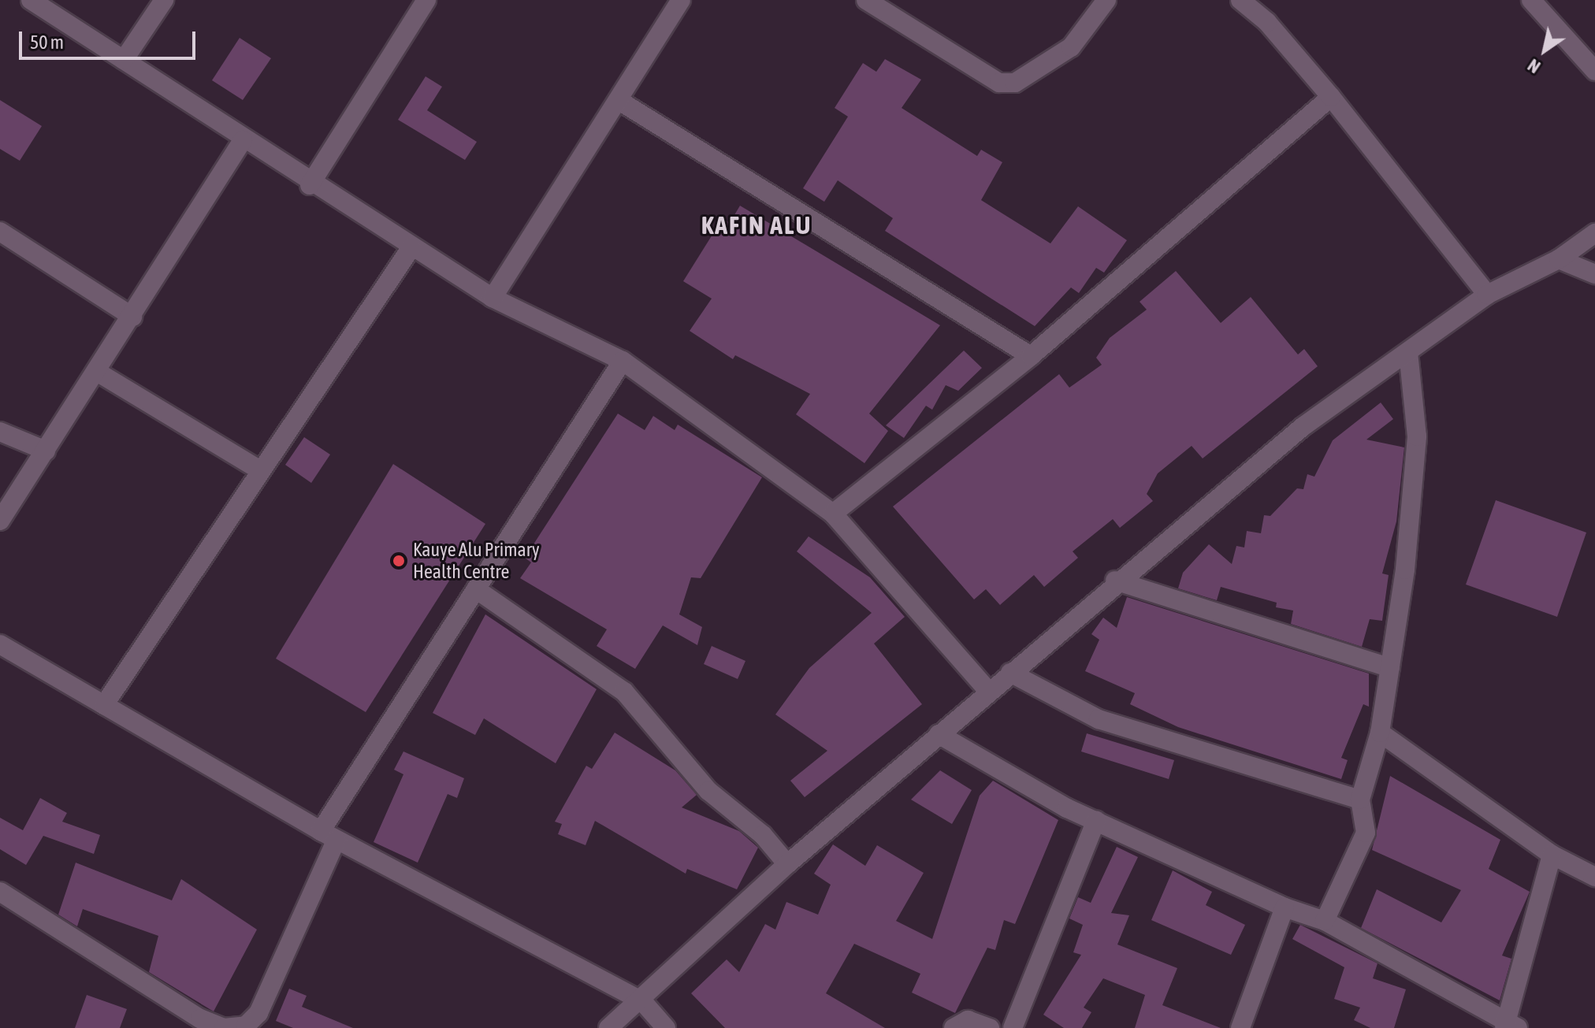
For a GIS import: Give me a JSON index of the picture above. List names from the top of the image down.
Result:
{
  "districts": ["KAFIN ALU"],
  "places": ["Kauye Alu Primary Health Centre"],
  "scale_bar": "50 m",
  "north": "bottom left"
}
